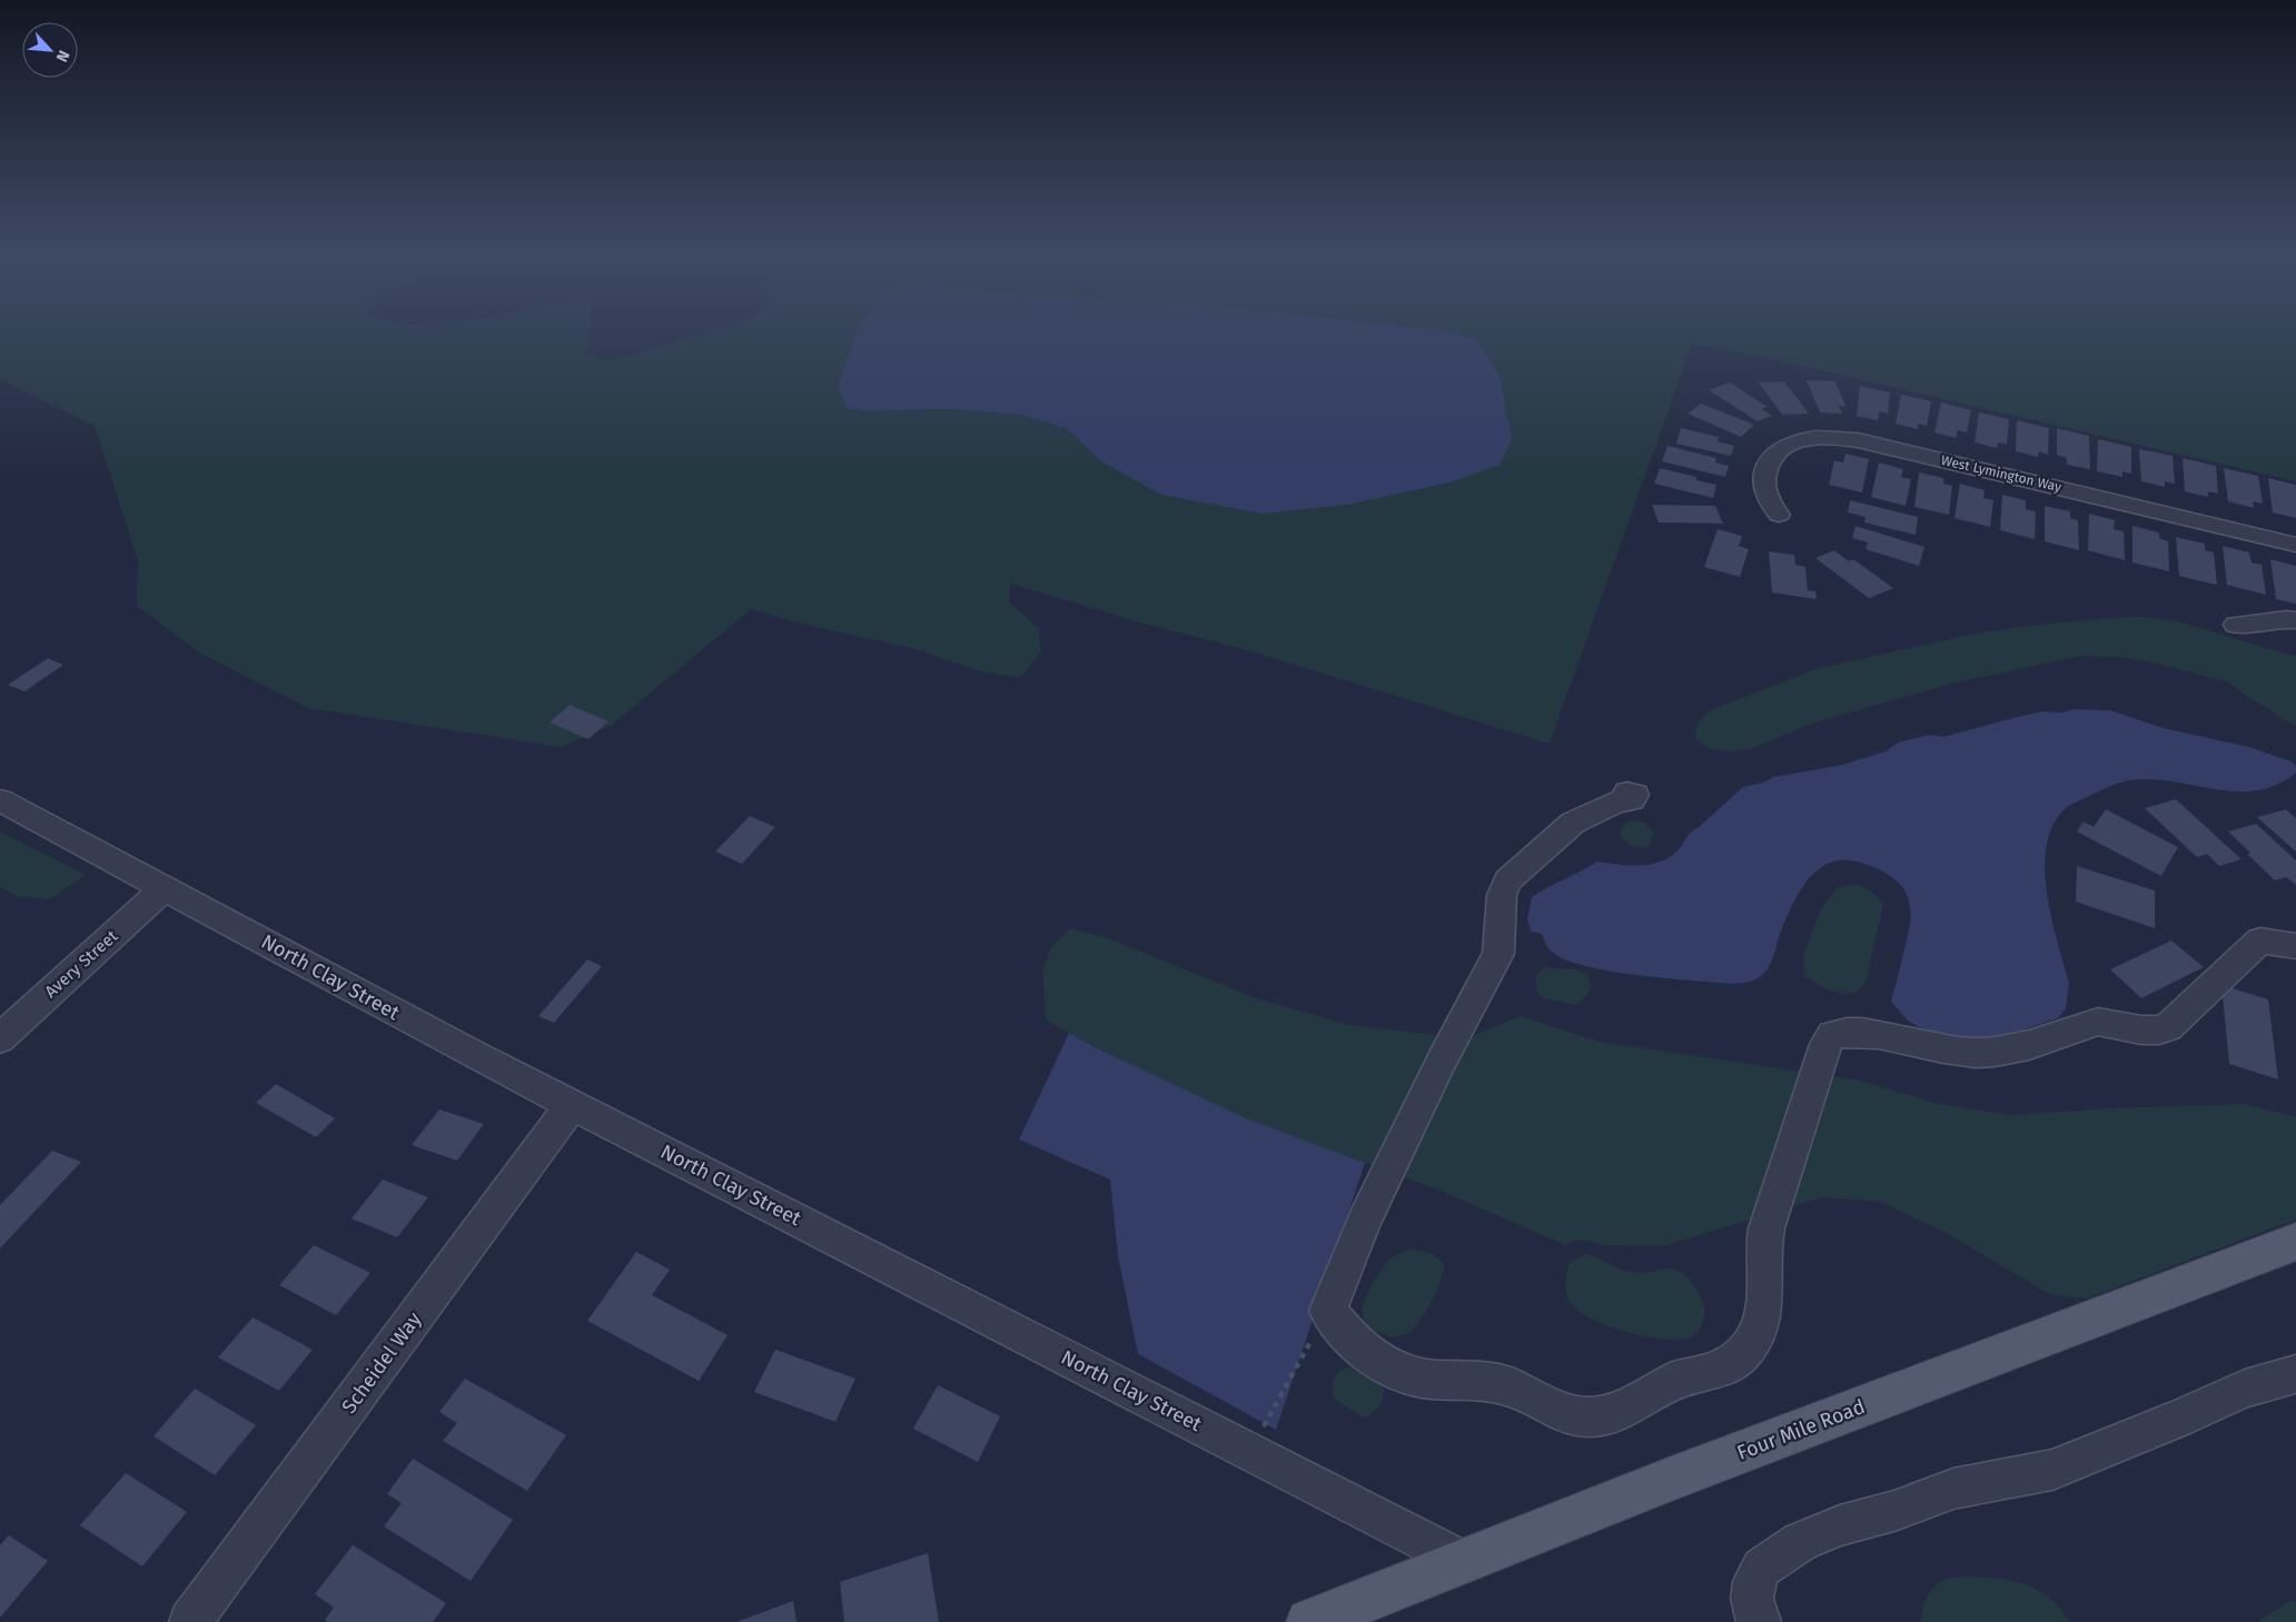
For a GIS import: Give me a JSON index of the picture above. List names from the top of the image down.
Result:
{
  "streets": {
    "main road": ["Four Mile Road"],
    "street": [
      "West Lymington Way",
      "Avery Street",
      "North Clay Street",
      "Scheidel Way"
    ]
  },
  "crossings": [
    ["Avery Street", "North Clay Street"],
    ["North Clay Street", "Scheidel Way"],
    ["North Clay Street", "Four Mile Road"]
  ],
  "north": "bottom right"
}
